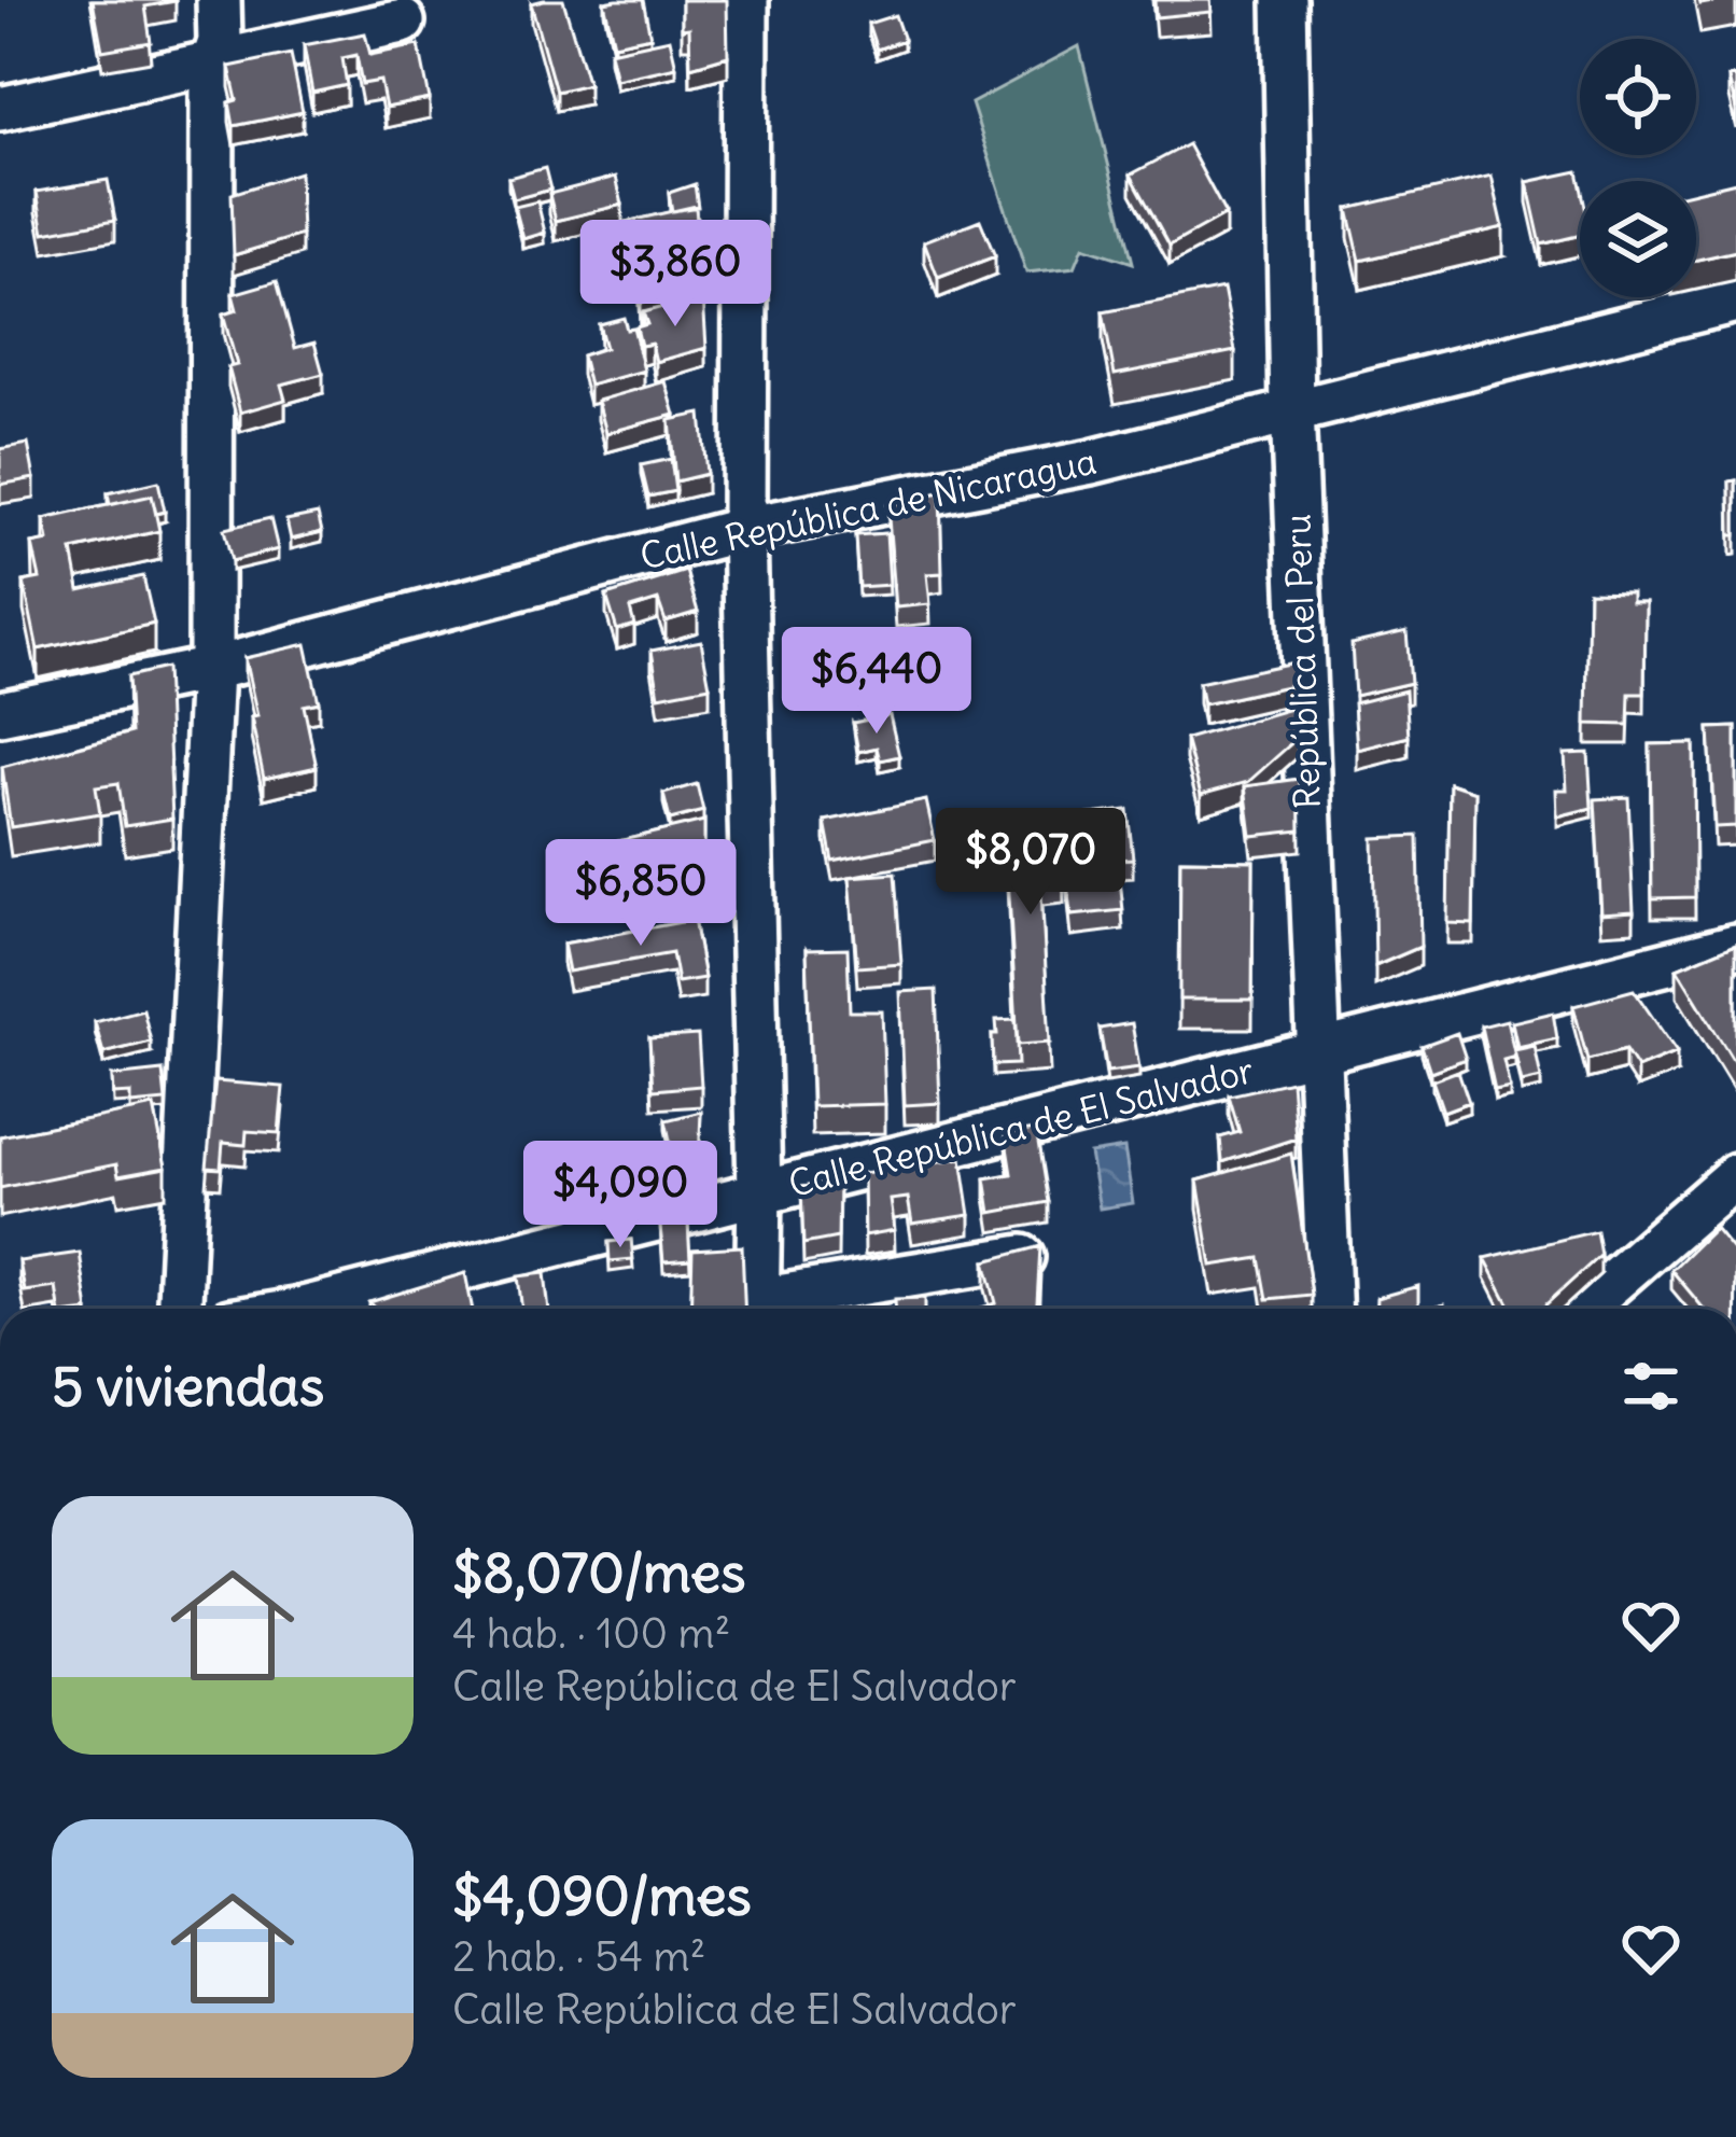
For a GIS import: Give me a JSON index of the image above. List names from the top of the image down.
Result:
{
  "streets": {
    "street": ["Calle República de Nicaragua", "República del Peru", "Calle República de El Salvador"]
  },
  "crossings": [
    ["Calle República de Nicaragua", "República del Peru"],
    ["República del Peru", "Calle República de El Salvador"]
  ],
  "page": {
    "price": [
      "$3,860",
      "$6,440",
      "$8,070",
      "$6,850",
      "$4,090"
    ],
    "heading": "5 viviendas",
    "list": [
      {
        "name": "$8,070/mes",
        "note": "4 hab. · 100 m² · Calle República de El Salvador"
      },
      {
        "name": "$4,090/mes",
        "note": "2 hab. · 54 m² · Calle República de El Salvador"
      }
    ]
  }
}
